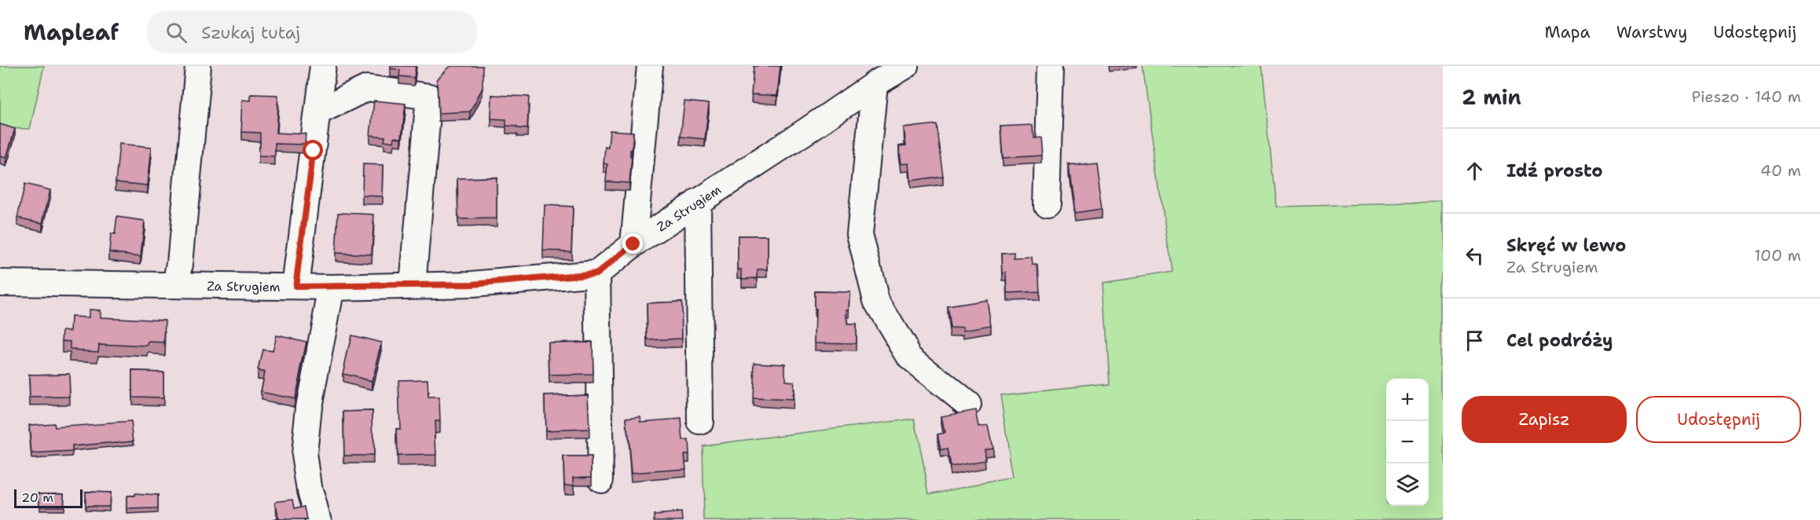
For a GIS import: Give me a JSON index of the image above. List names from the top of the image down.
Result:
{
  "streets": {
    "street": ["Za Strugiem"]
  },
  "scale_bar": "20 m",
  "page": {
    "header": "Mapleaf",
    "search": "Szukaj tutaj",
    "nav": ["Mapa", "Warstwy", "Udostępnij"],
    "heading": ["2 min", "Pieszo · 140 m"],
    "list": [
      ["Idź prosto", "40 m"],
      ["Skręć w lewo", "Za Strugiem", "100 m"],
      "Cel podróży"
    ],
    "map_buttons": ["+", "−"],
    "buttons": ["Zapisz", "Udostępnij"],
    "scale": "20 m"
  }
}
